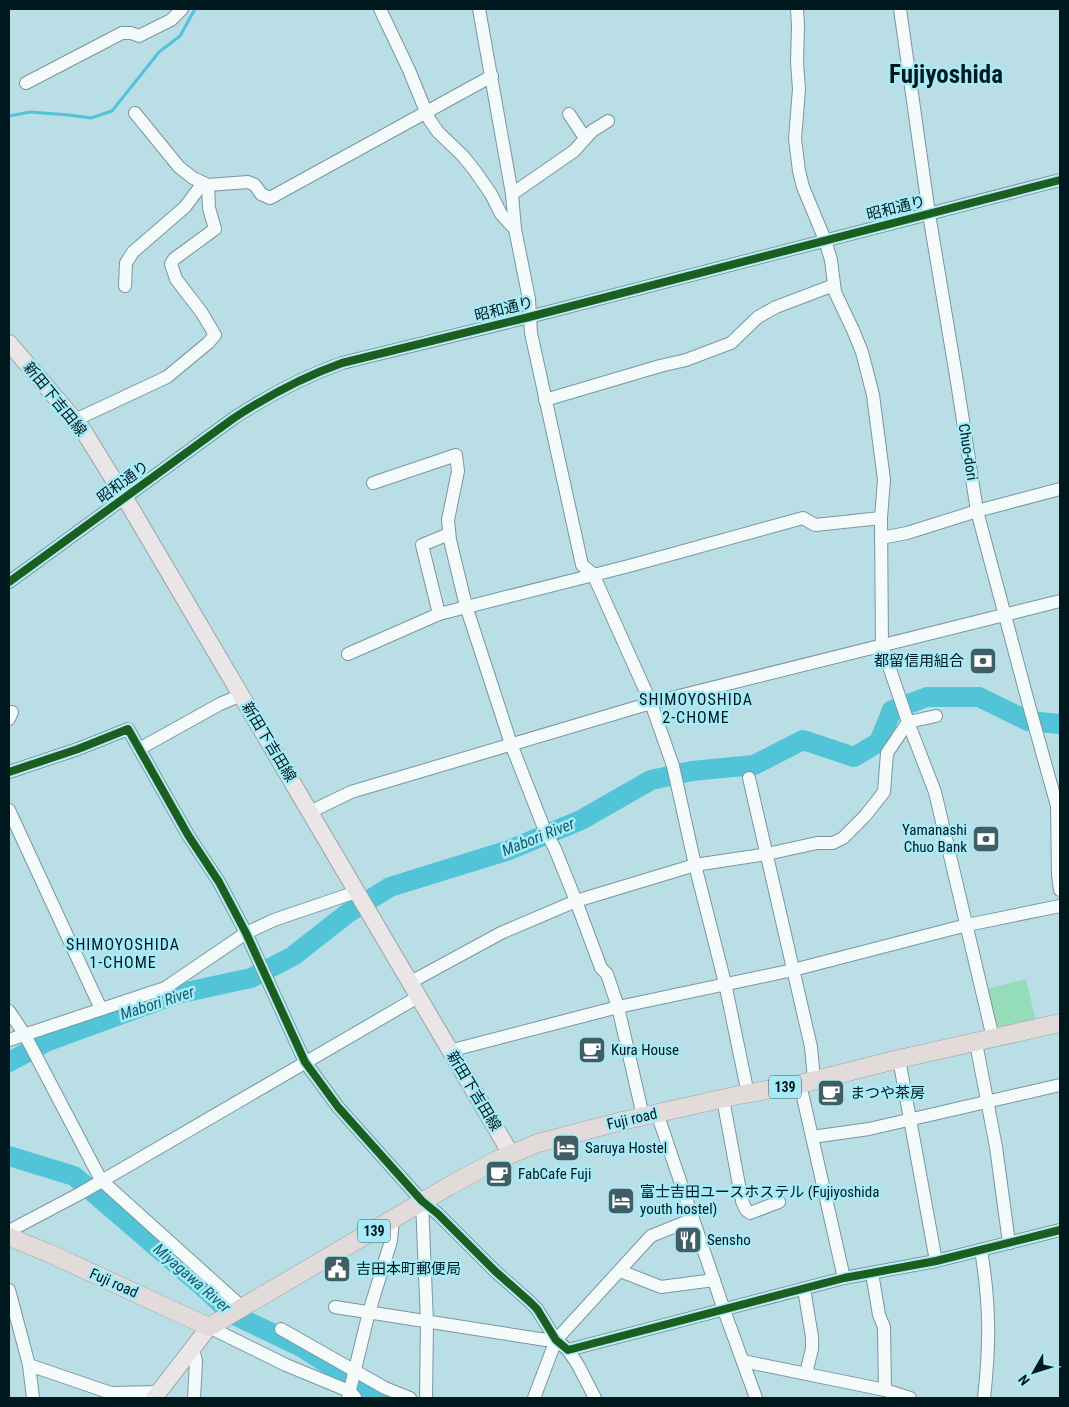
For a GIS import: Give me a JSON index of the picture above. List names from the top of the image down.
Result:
{
  "streets": {
    "highway": ["139", "Fuji road"],
    "main road": ["新田下吉田線"],
    "street": ["昭和通り", "Chuo-dori"]
  },
  "crossings": [
    ["昭和通り", "新田下吉田線"],
    ["昭和通り", "Chuo-dori"],
    ["新田下吉田線", "Fuji road"],
    ["139", "Fuji road"]
  ],
  "districts": ["Fujiyoshida", "SHIMOYOSHIDA 2-CHOME", "SHIMOYOSHIDA 1-CHOME"],
  "water": ["Mabori River", "Miyagawa River"],
  "places": {
    "bank": ["都留信用組合", "Yamanashi Chuo Bank"],
    "cafe": ["Kura House", "まつや茶房", "FabCafe Fuji"],
    "hotel": ["Saruya Hostel", "富士吉田ユースホステル (Fujiyoshida youth hostel)"],
    "restaurant": ["Sensho"],
    "public building": ["吉田本町郵便局"]
  },
  "north": "bottom left"
}
